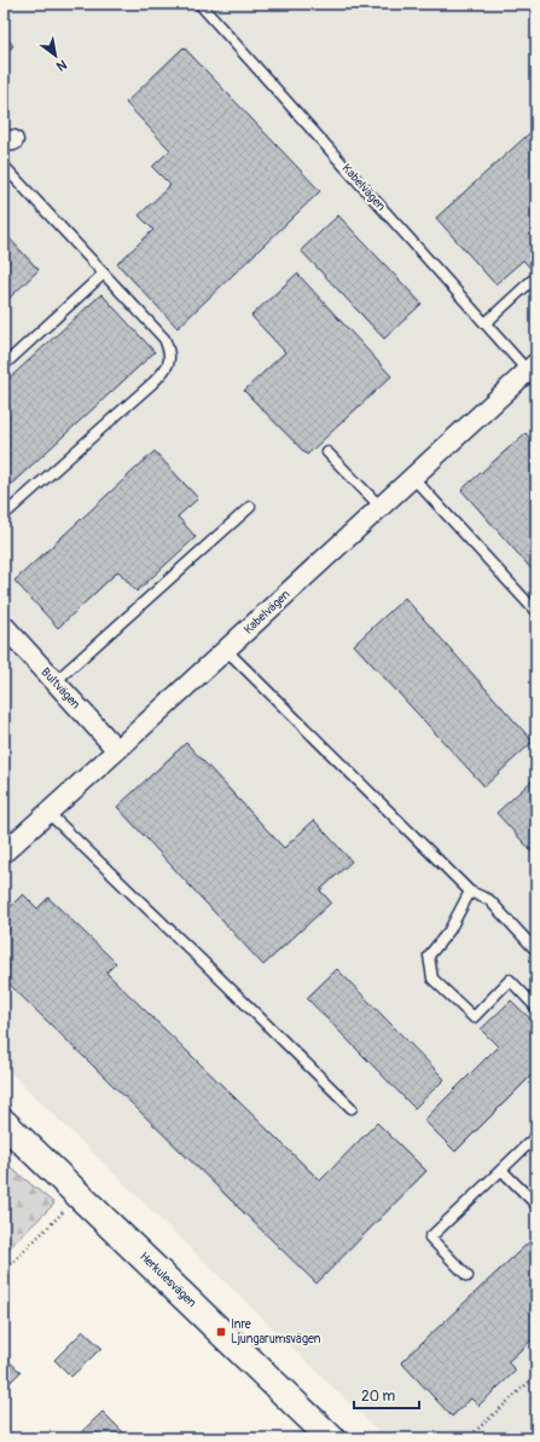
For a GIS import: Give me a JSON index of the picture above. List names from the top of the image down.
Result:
{
  "streets": {
    "street": ["Kabelvägen", "Bultvägen", "Herkulesvägen"]
  },
  "crossings": [
    ["Kabelvägen", "Bultvägen"]
  ],
  "places": {
    "transit": ["Inre Ljungarumsvägen"]
  },
  "scale_bar": "20 m",
  "north": "bottom right"
}
